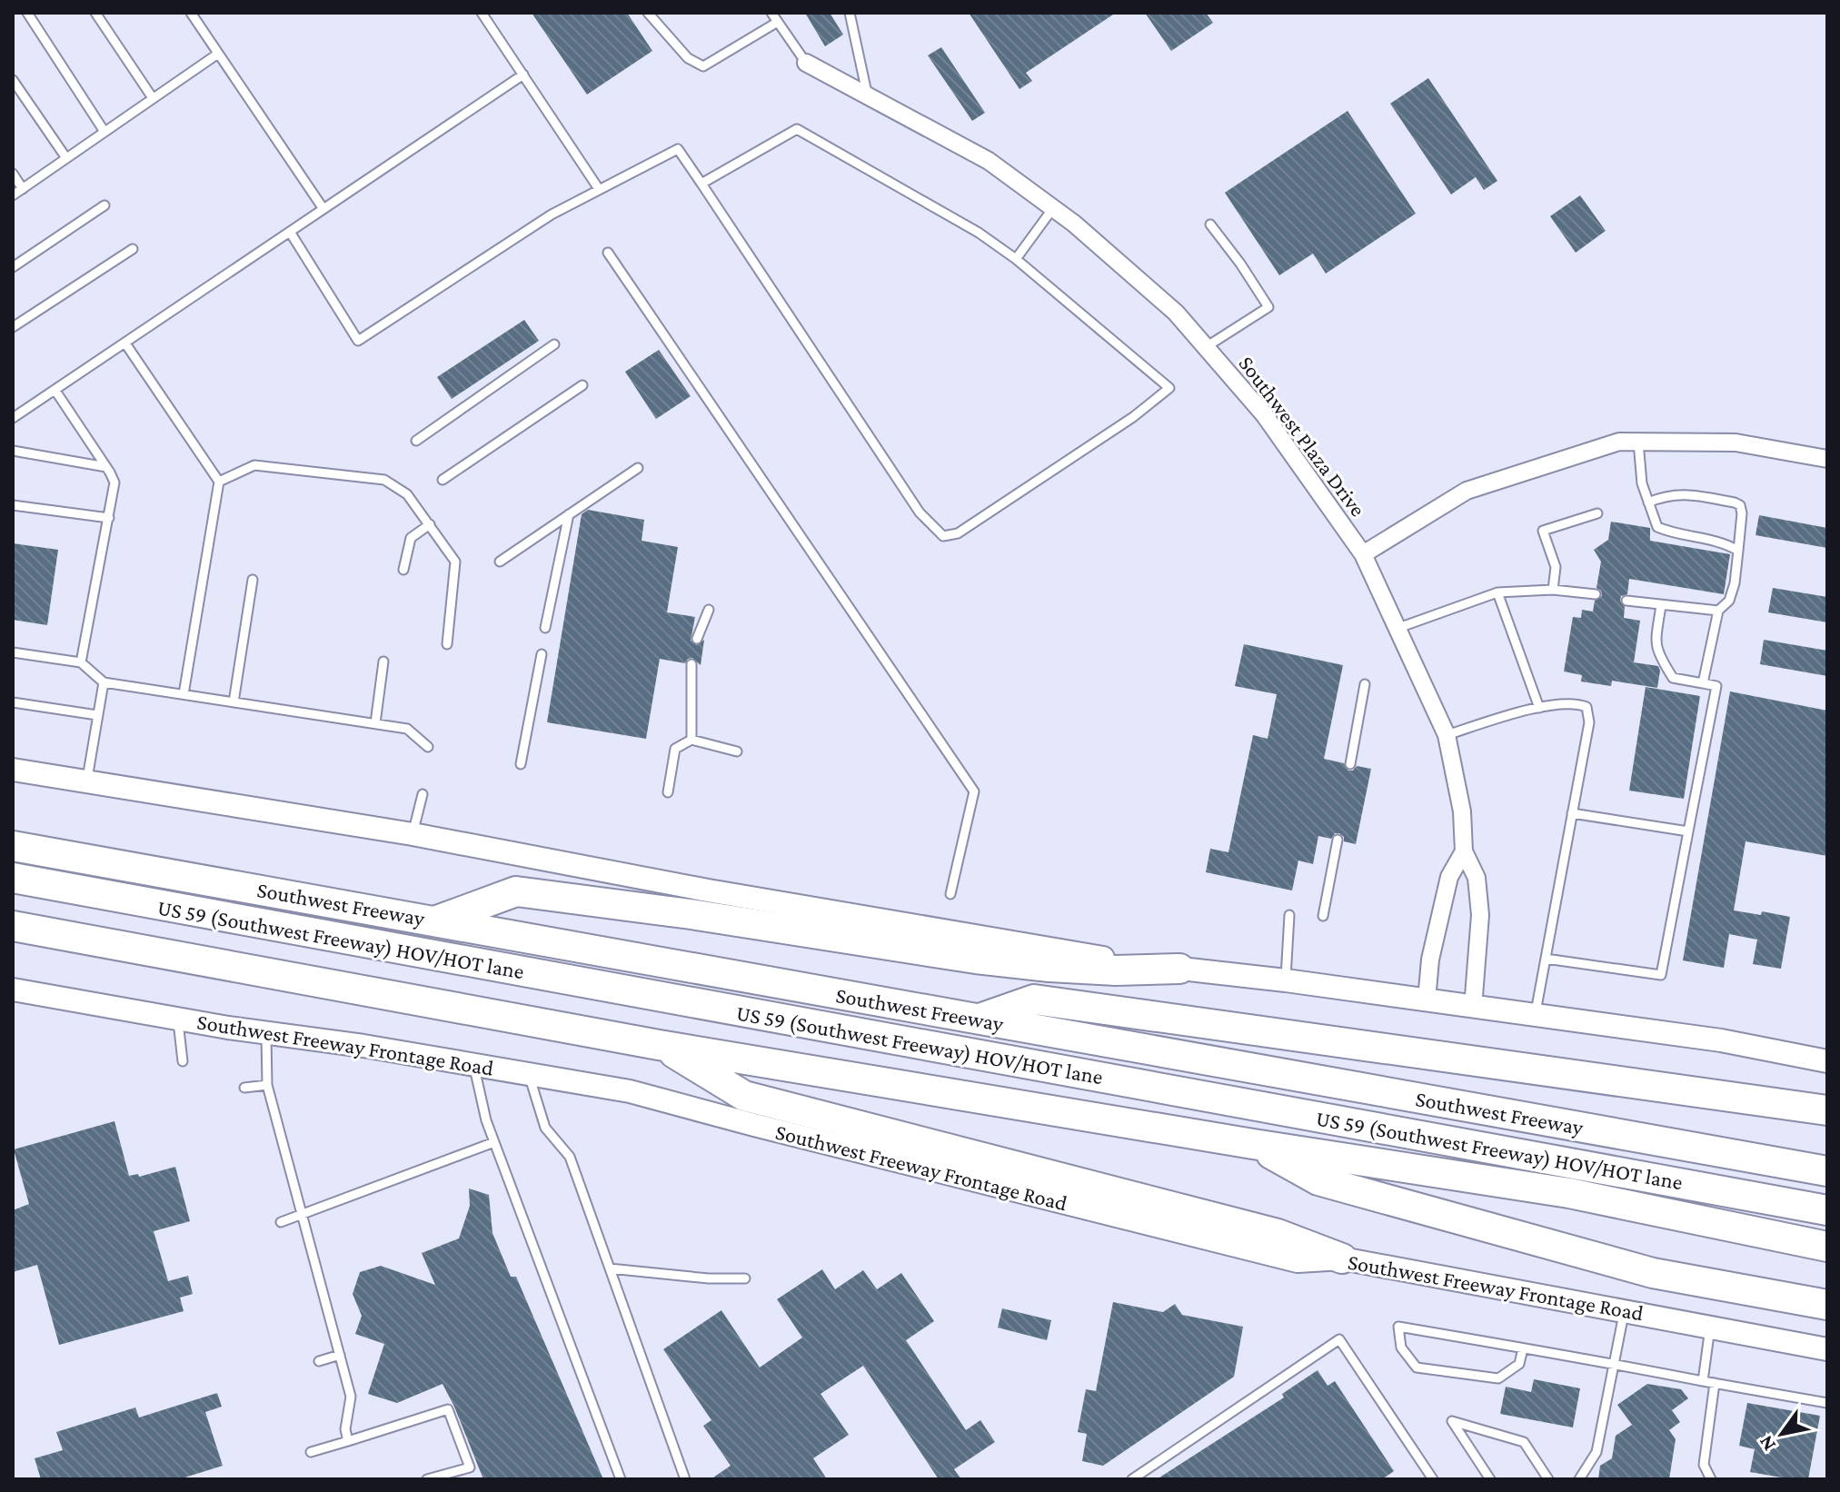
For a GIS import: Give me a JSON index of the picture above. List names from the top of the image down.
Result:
{
  "streets": {
    "highway": ["Southwest Freeway", "US 59 (Southwest Freeway) HOV/HOT lane"],
    "main road": ["Southwest Freeway Frontage Road"],
    "street": ["Southwest Plaza Drive"]
  },
  "north": "bottom left"
}
